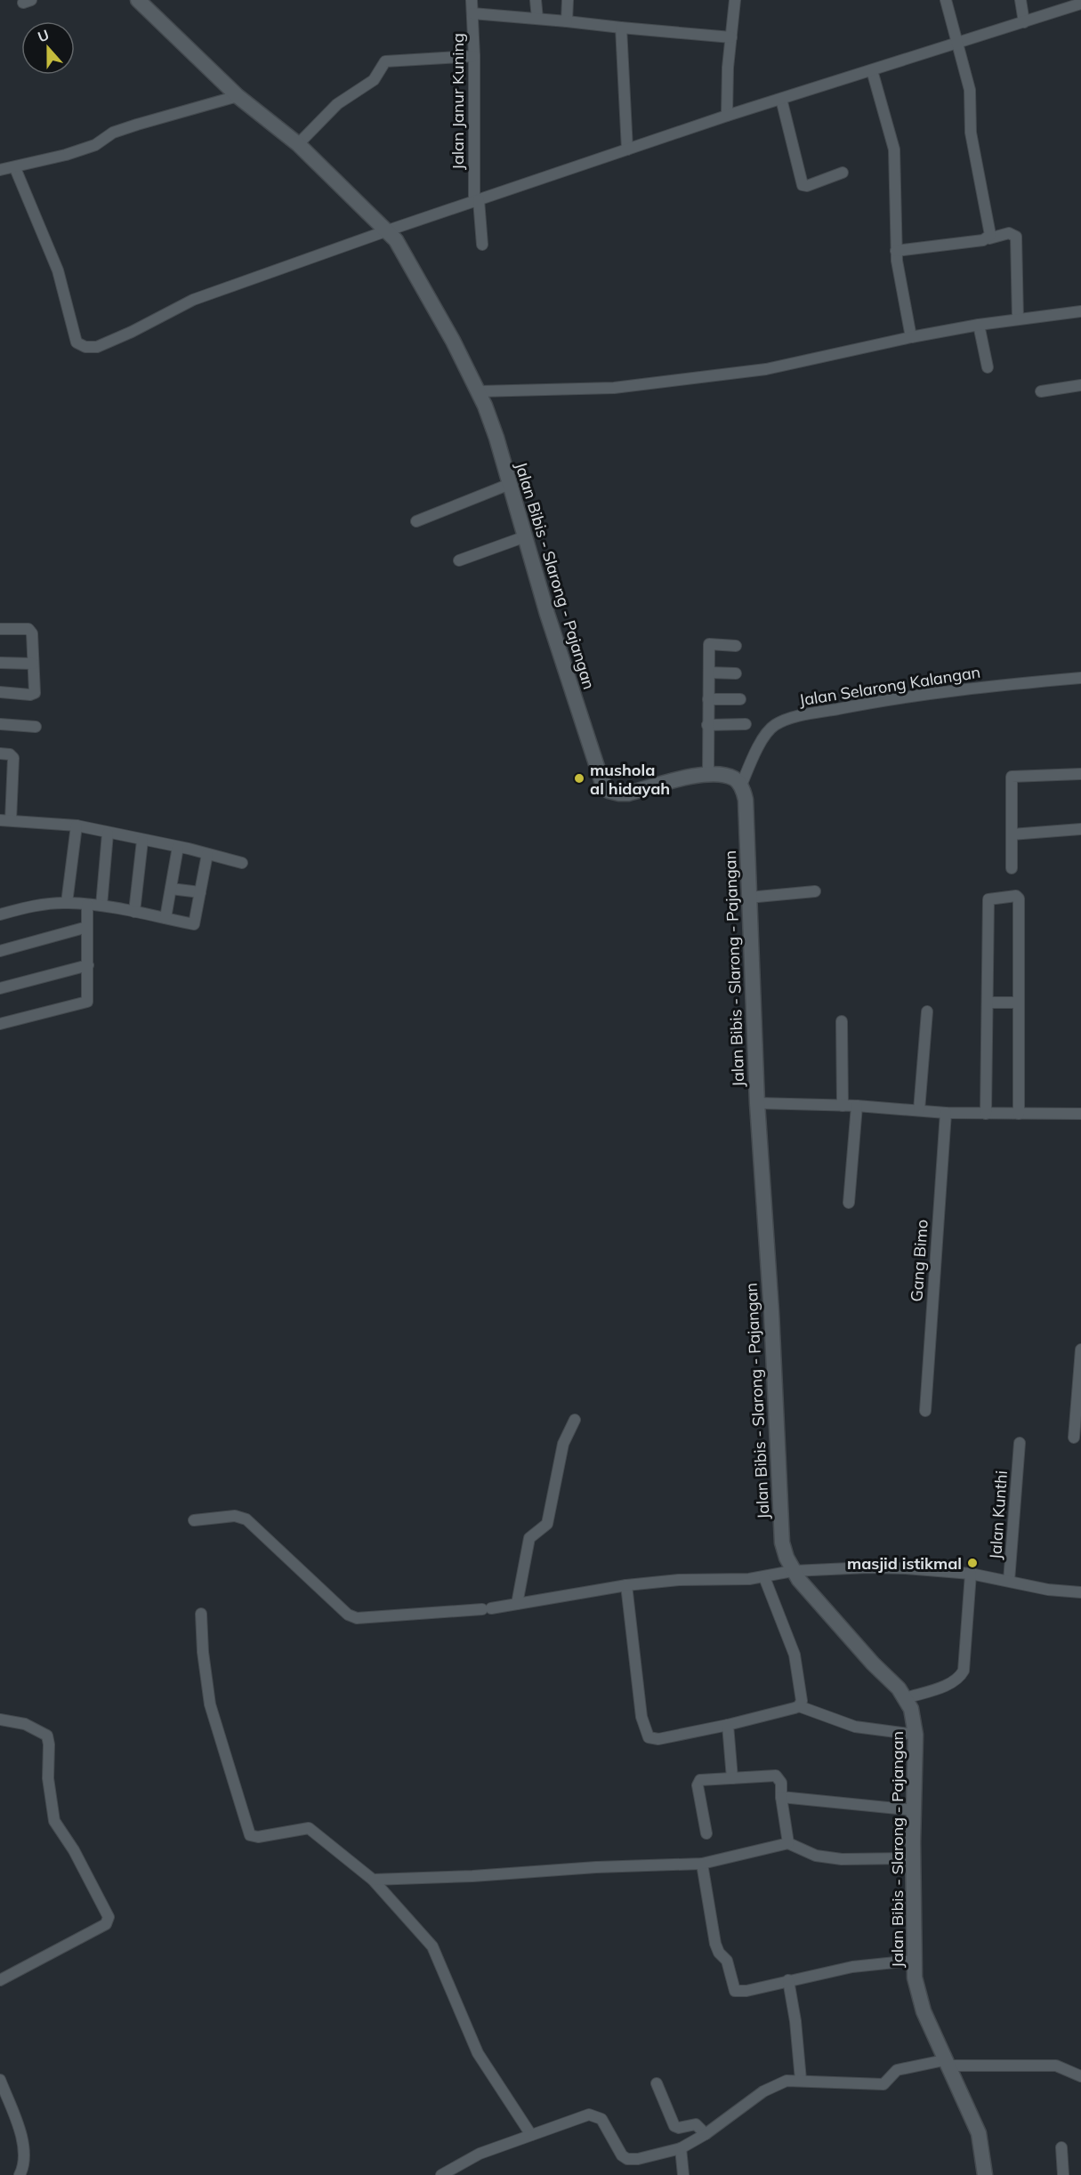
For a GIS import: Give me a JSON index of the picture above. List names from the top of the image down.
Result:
{
  "streets": {
    "main road": ["Jalan Bibis - Slarong - Pajangan"],
    "street": [
      "Jalan Janur Kuning",
      "Jalan Selarong Kalangan",
      "Gang Bimo",
      "Jalan Kunthi"
    ]
  },
  "crossings": [
    ["Jalan Bibis - Slarong - Pajangan", "Jalan Selarong Kalangan"],
    ["Jalan Bibis - Slarong - Pajangan", "Jalan Kunthi"]
  ],
  "places": ["mushola al hidayah", "masjid istikmal"],
  "north": "top"
}
